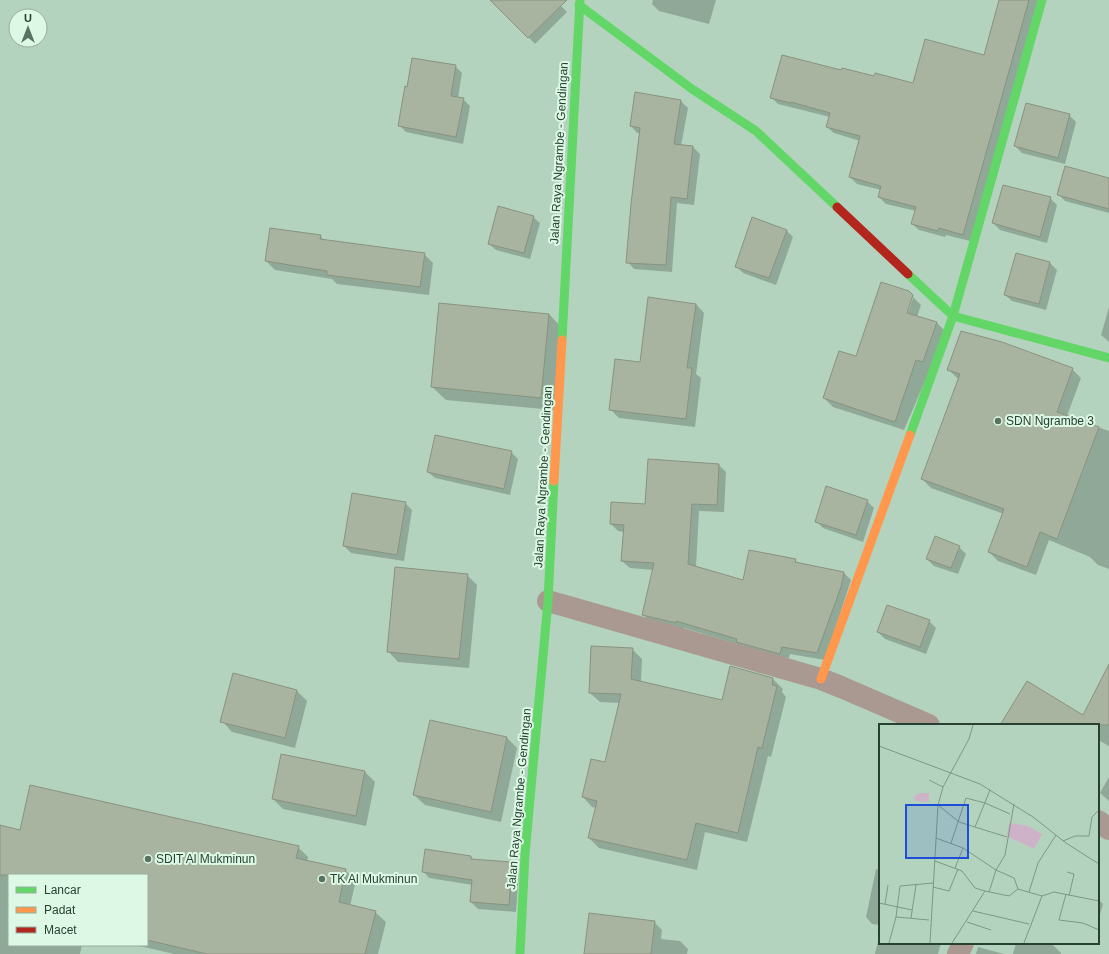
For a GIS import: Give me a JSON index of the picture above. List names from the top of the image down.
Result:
{
  "streets": {
    "street": ["Jalan Raya Ngrambe - Gendingan"]
  },
  "places": ["SDN Ngrambe 3", "SDIT Al Mukminun", "TK Al Mukminun"],
  "legend": ["Lancar", "Padat", "Macet"],
  "north": "top"
}
